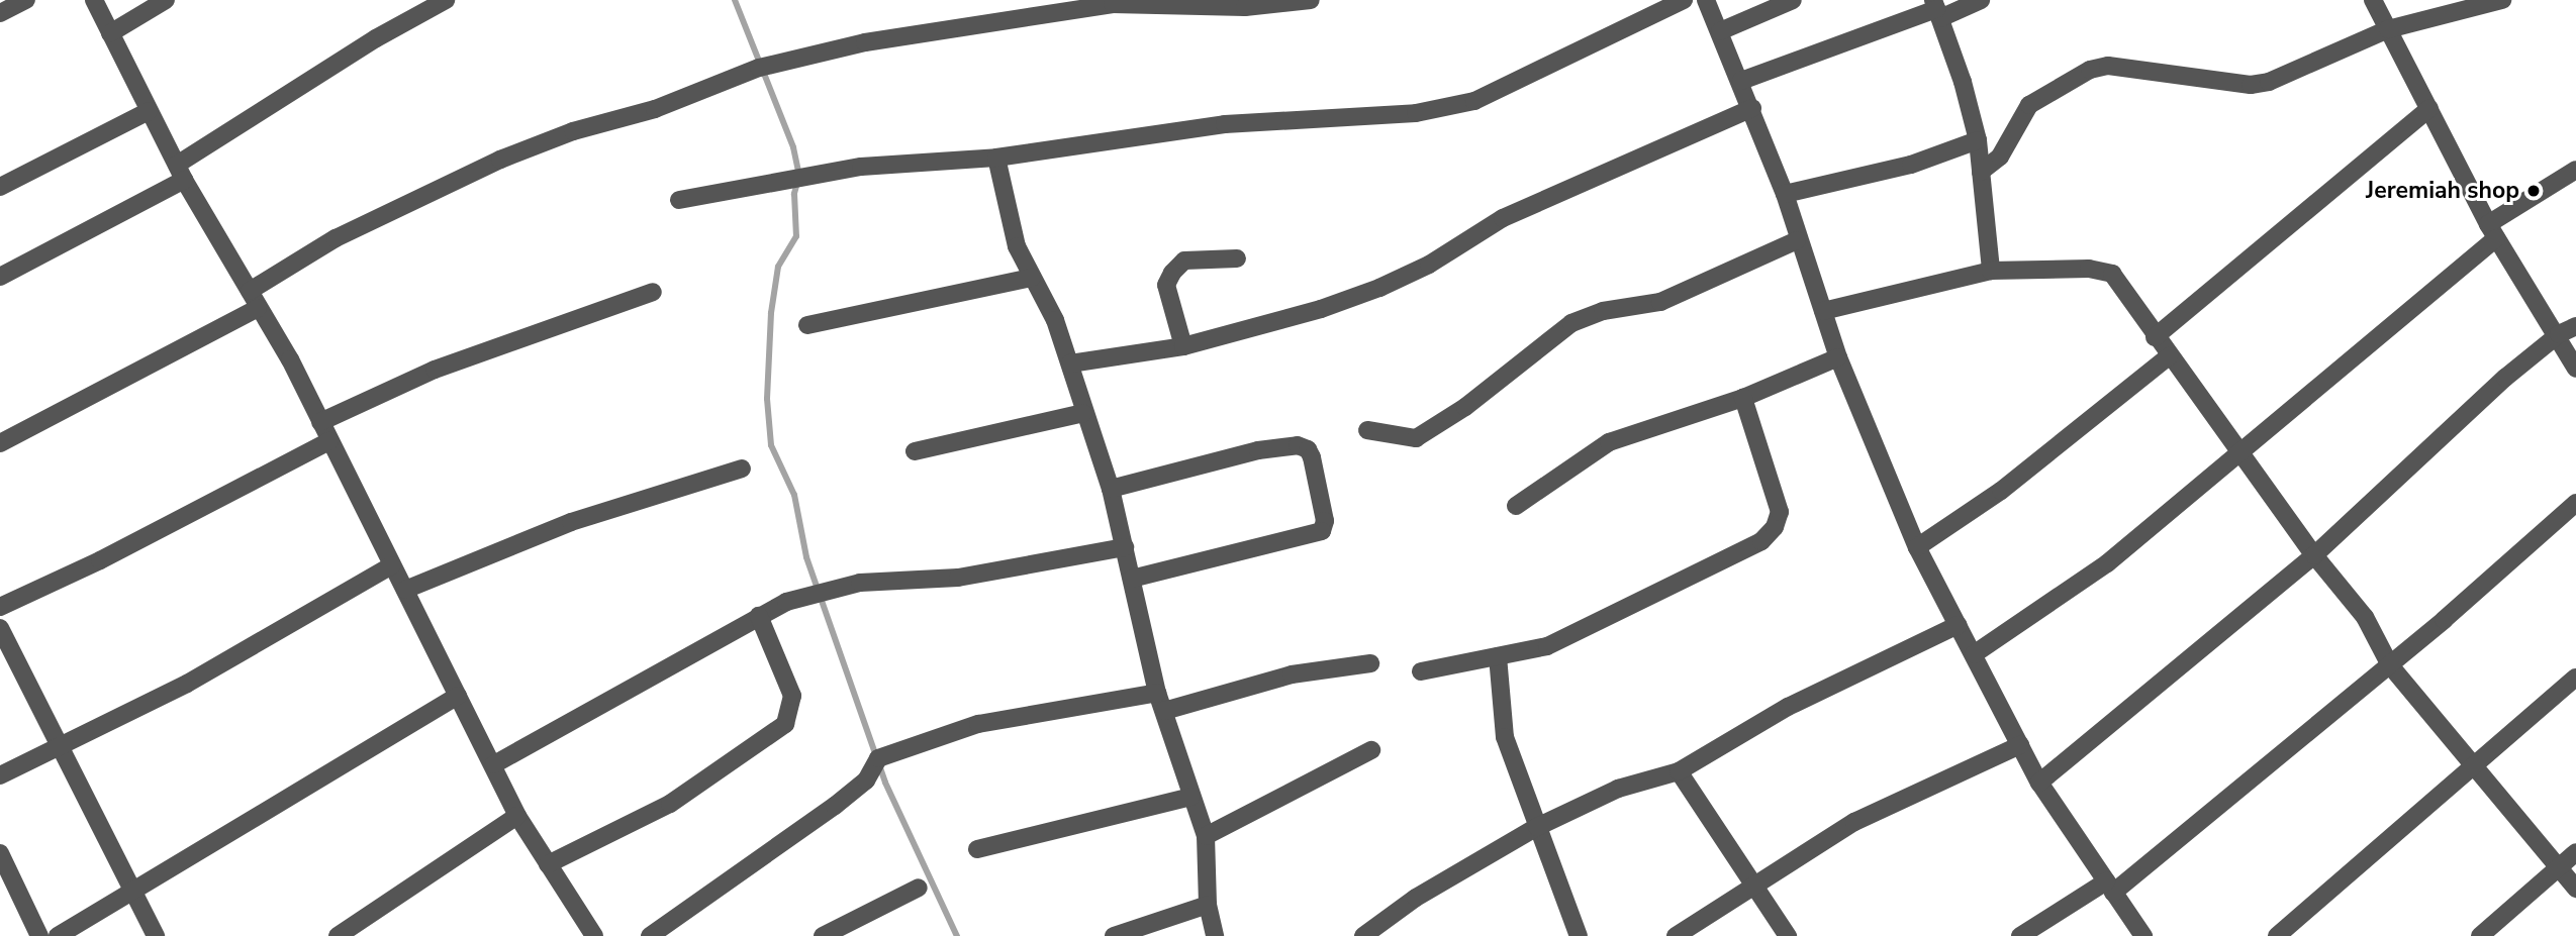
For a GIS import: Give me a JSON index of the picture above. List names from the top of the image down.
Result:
{
  "places": ["Jeremiah shop"]
}
